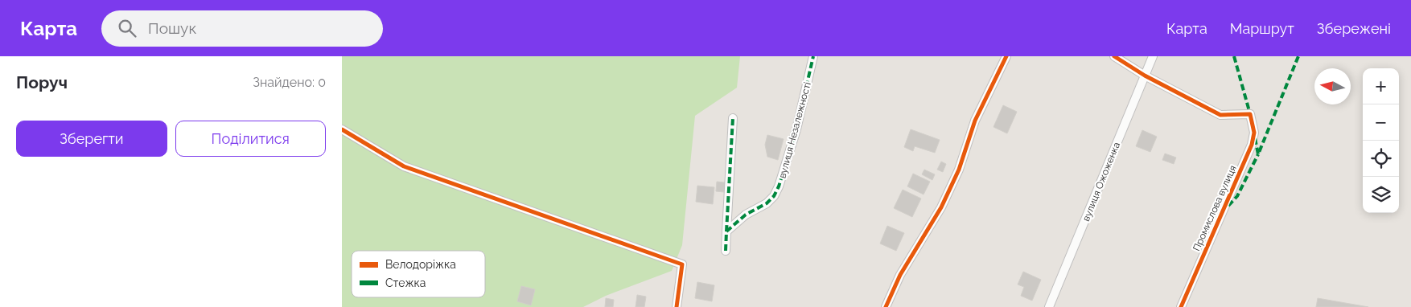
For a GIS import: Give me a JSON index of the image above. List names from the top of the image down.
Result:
{
  "streets": {
    "street": ["вулиця Незалежності", "вулиця Ожоженка", "Промислова вулиця"]
  },
  "crossings": [
    ["вулиця Ожоженка", "Промислова вулиця"]
  ],
  "legend": ["Велодоріжка", "Стежка"],
  "north": "left",
  "page": {
    "header": "Карта",
    "search": "Пошук",
    "nav": ["Карта", "Маршрут", "Збережені"],
    "heading": ["Поруч", "Знайдено: 0"],
    "map_buttons": ["+", "−"],
    "buttons": ["Зберегти", "Поділитися"]
  }
}
